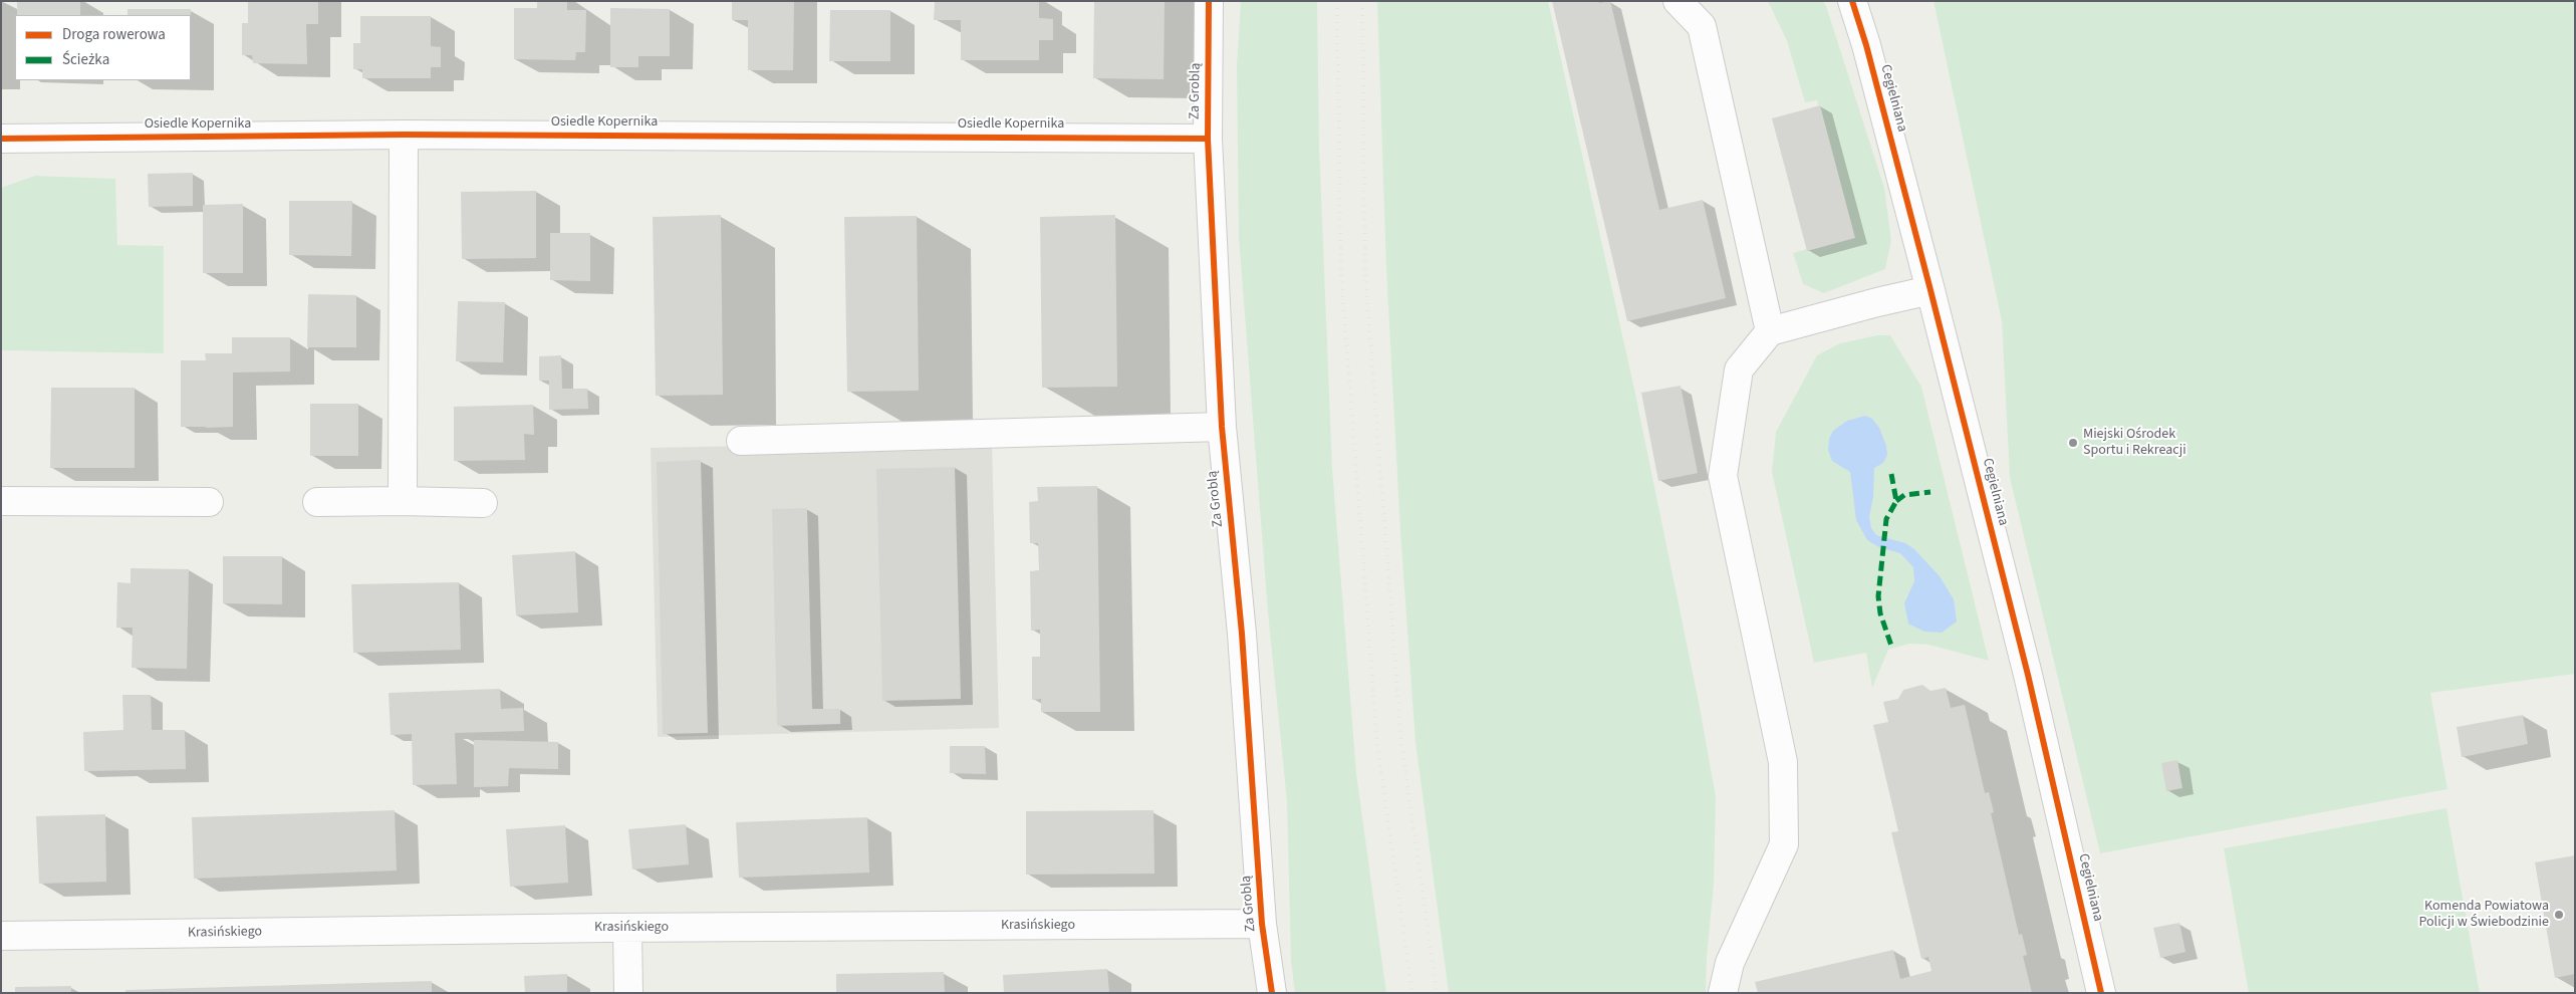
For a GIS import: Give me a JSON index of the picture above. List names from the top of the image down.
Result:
{
  "streets": {
    "street": [
      "Za Groblą",
      "Cegielniana",
      "Osiedle Kopernika",
      "Krasińskiego"
    ]
  },
  "crossings": [
    ["Za Groblą", "Osiedle Kopernika"],
    ["Za Groblą", "Krasińskiego"]
  ],
  "places": ["Miejski Ośrodek Sportu i Rekreacji", "Komenda Powiatowa Policji w Świebodzinie"],
  "legend": ["Droga rowerowa", "Ścieżka"]
}
